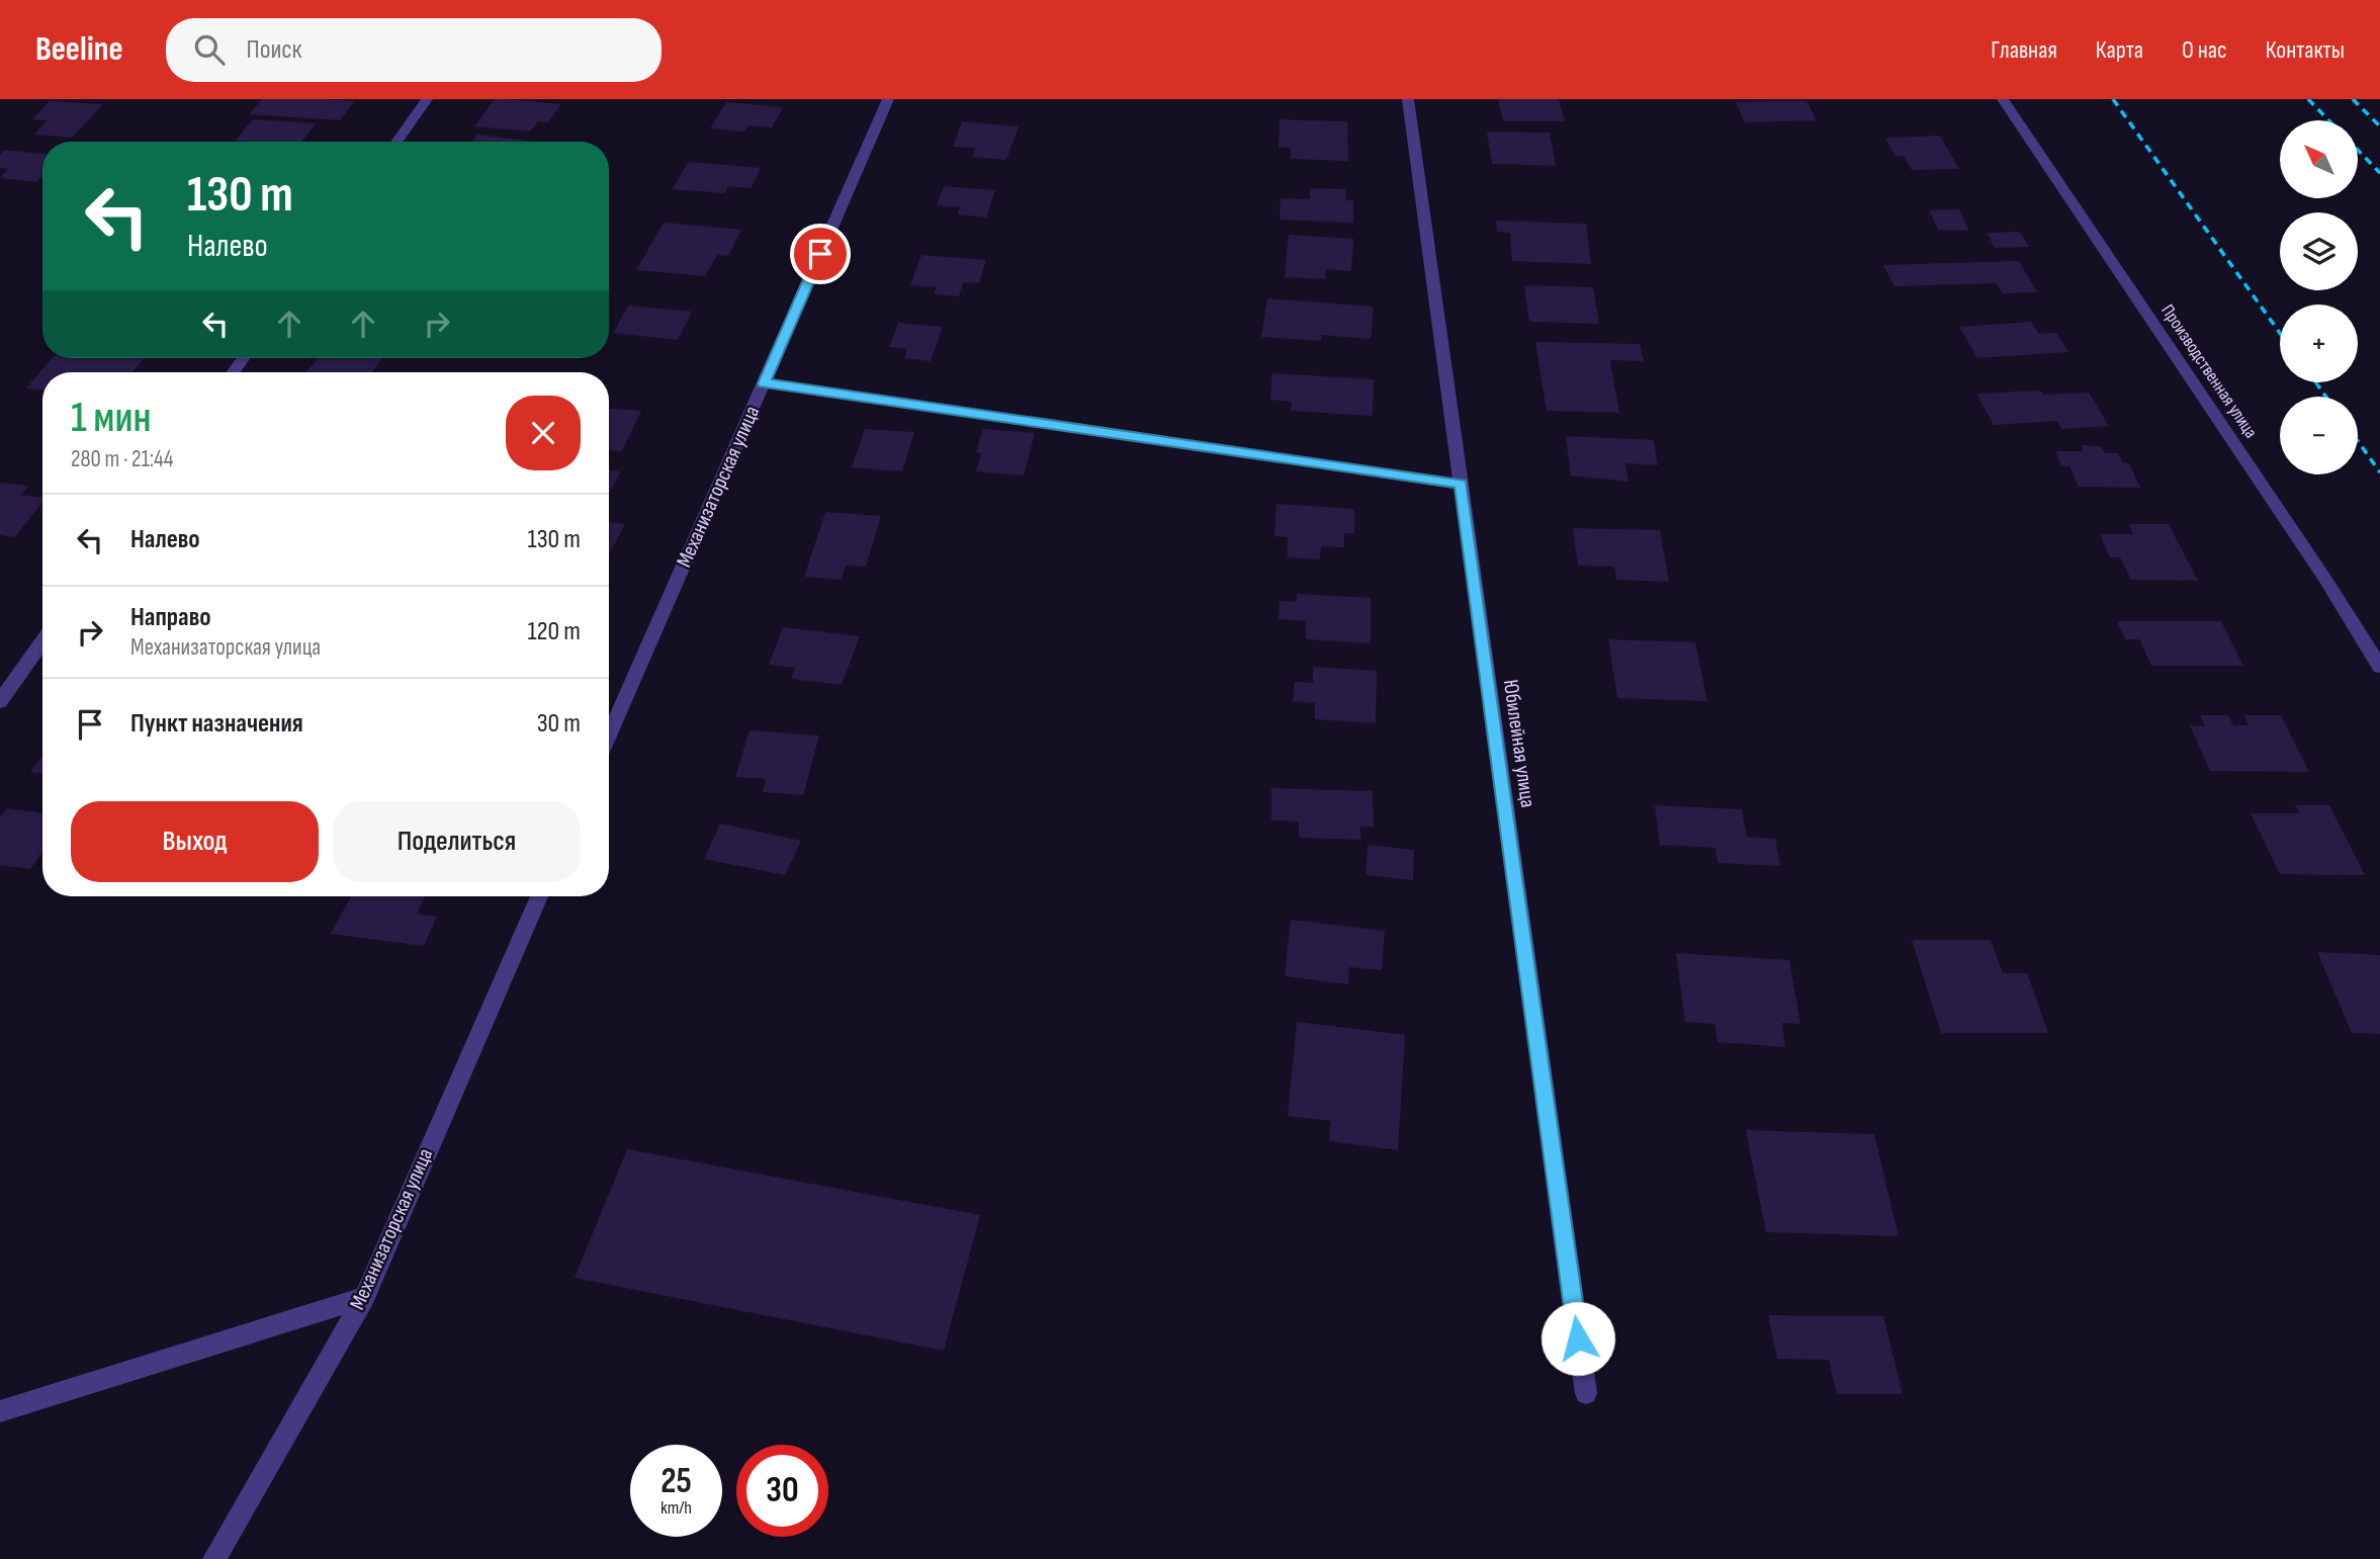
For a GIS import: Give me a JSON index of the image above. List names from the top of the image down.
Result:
{
  "streets": {
    "street": ["Производственная улица", "Механизаторская улица", "Юбилейная улица"]
  },
  "north": "top left",
  "page": {
    "header": "Beeline",
    "search": "Поиск",
    "nav": [
      "Главная",
      "Карта",
      "О нас",
      "Контакты"
    ],
    "map_buttons": ["+", "−"],
    "turn": ["130 m", "Налево"],
    "heading": ["1 мин", "280 m · 21:44"],
    "list": [
      {
        "name": "Налево",
        "value": "130 m"
      },
      {
        "name": "Направо",
        "note": "Механизаторская улица",
        "value": "120 m"
      },
      {
        "name": "Пункт назначения",
        "value": "30 m"
      }
    ],
    "buttons": ["Выход", "Поделиться"],
    "speed": "25 km/h",
    "limit": "30"
  }
}
